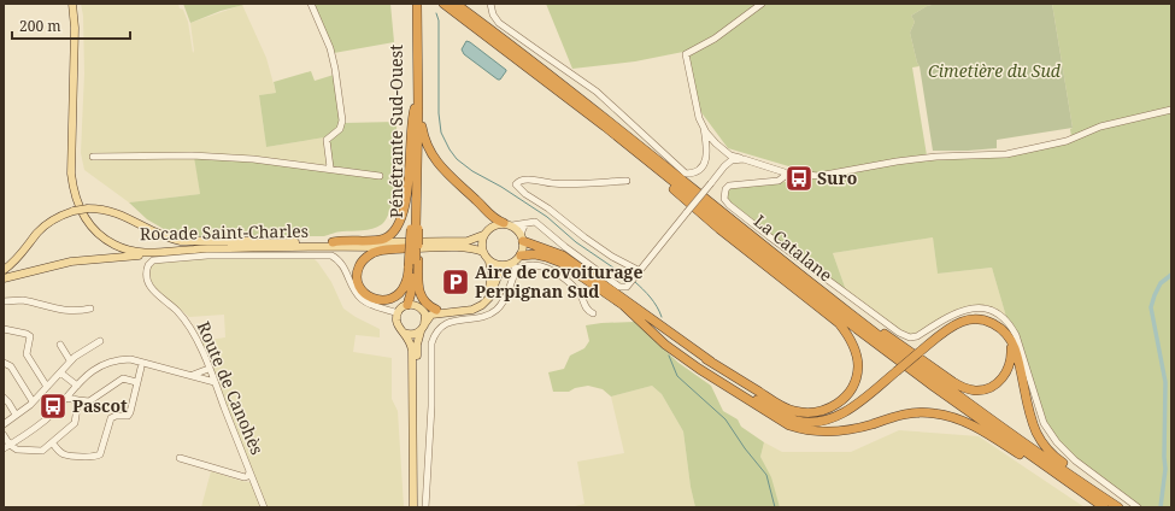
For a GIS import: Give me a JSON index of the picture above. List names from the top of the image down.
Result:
{
  "streets": {
    "highway": ["Pénétrante Sud-Ouest", "La Catalane"],
    "main road": ["Rocade Saint-Charles"],
    "street": ["Route de Canohès"]
  },
  "parks": ["Cimetière du Sud"],
  "places": {
    "bus stop": ["Suro", "Pascot"],
    "parking": ["Aire de covoiturage Perpignan Sud"]
  },
  "scale_bar": "200 m"
}
